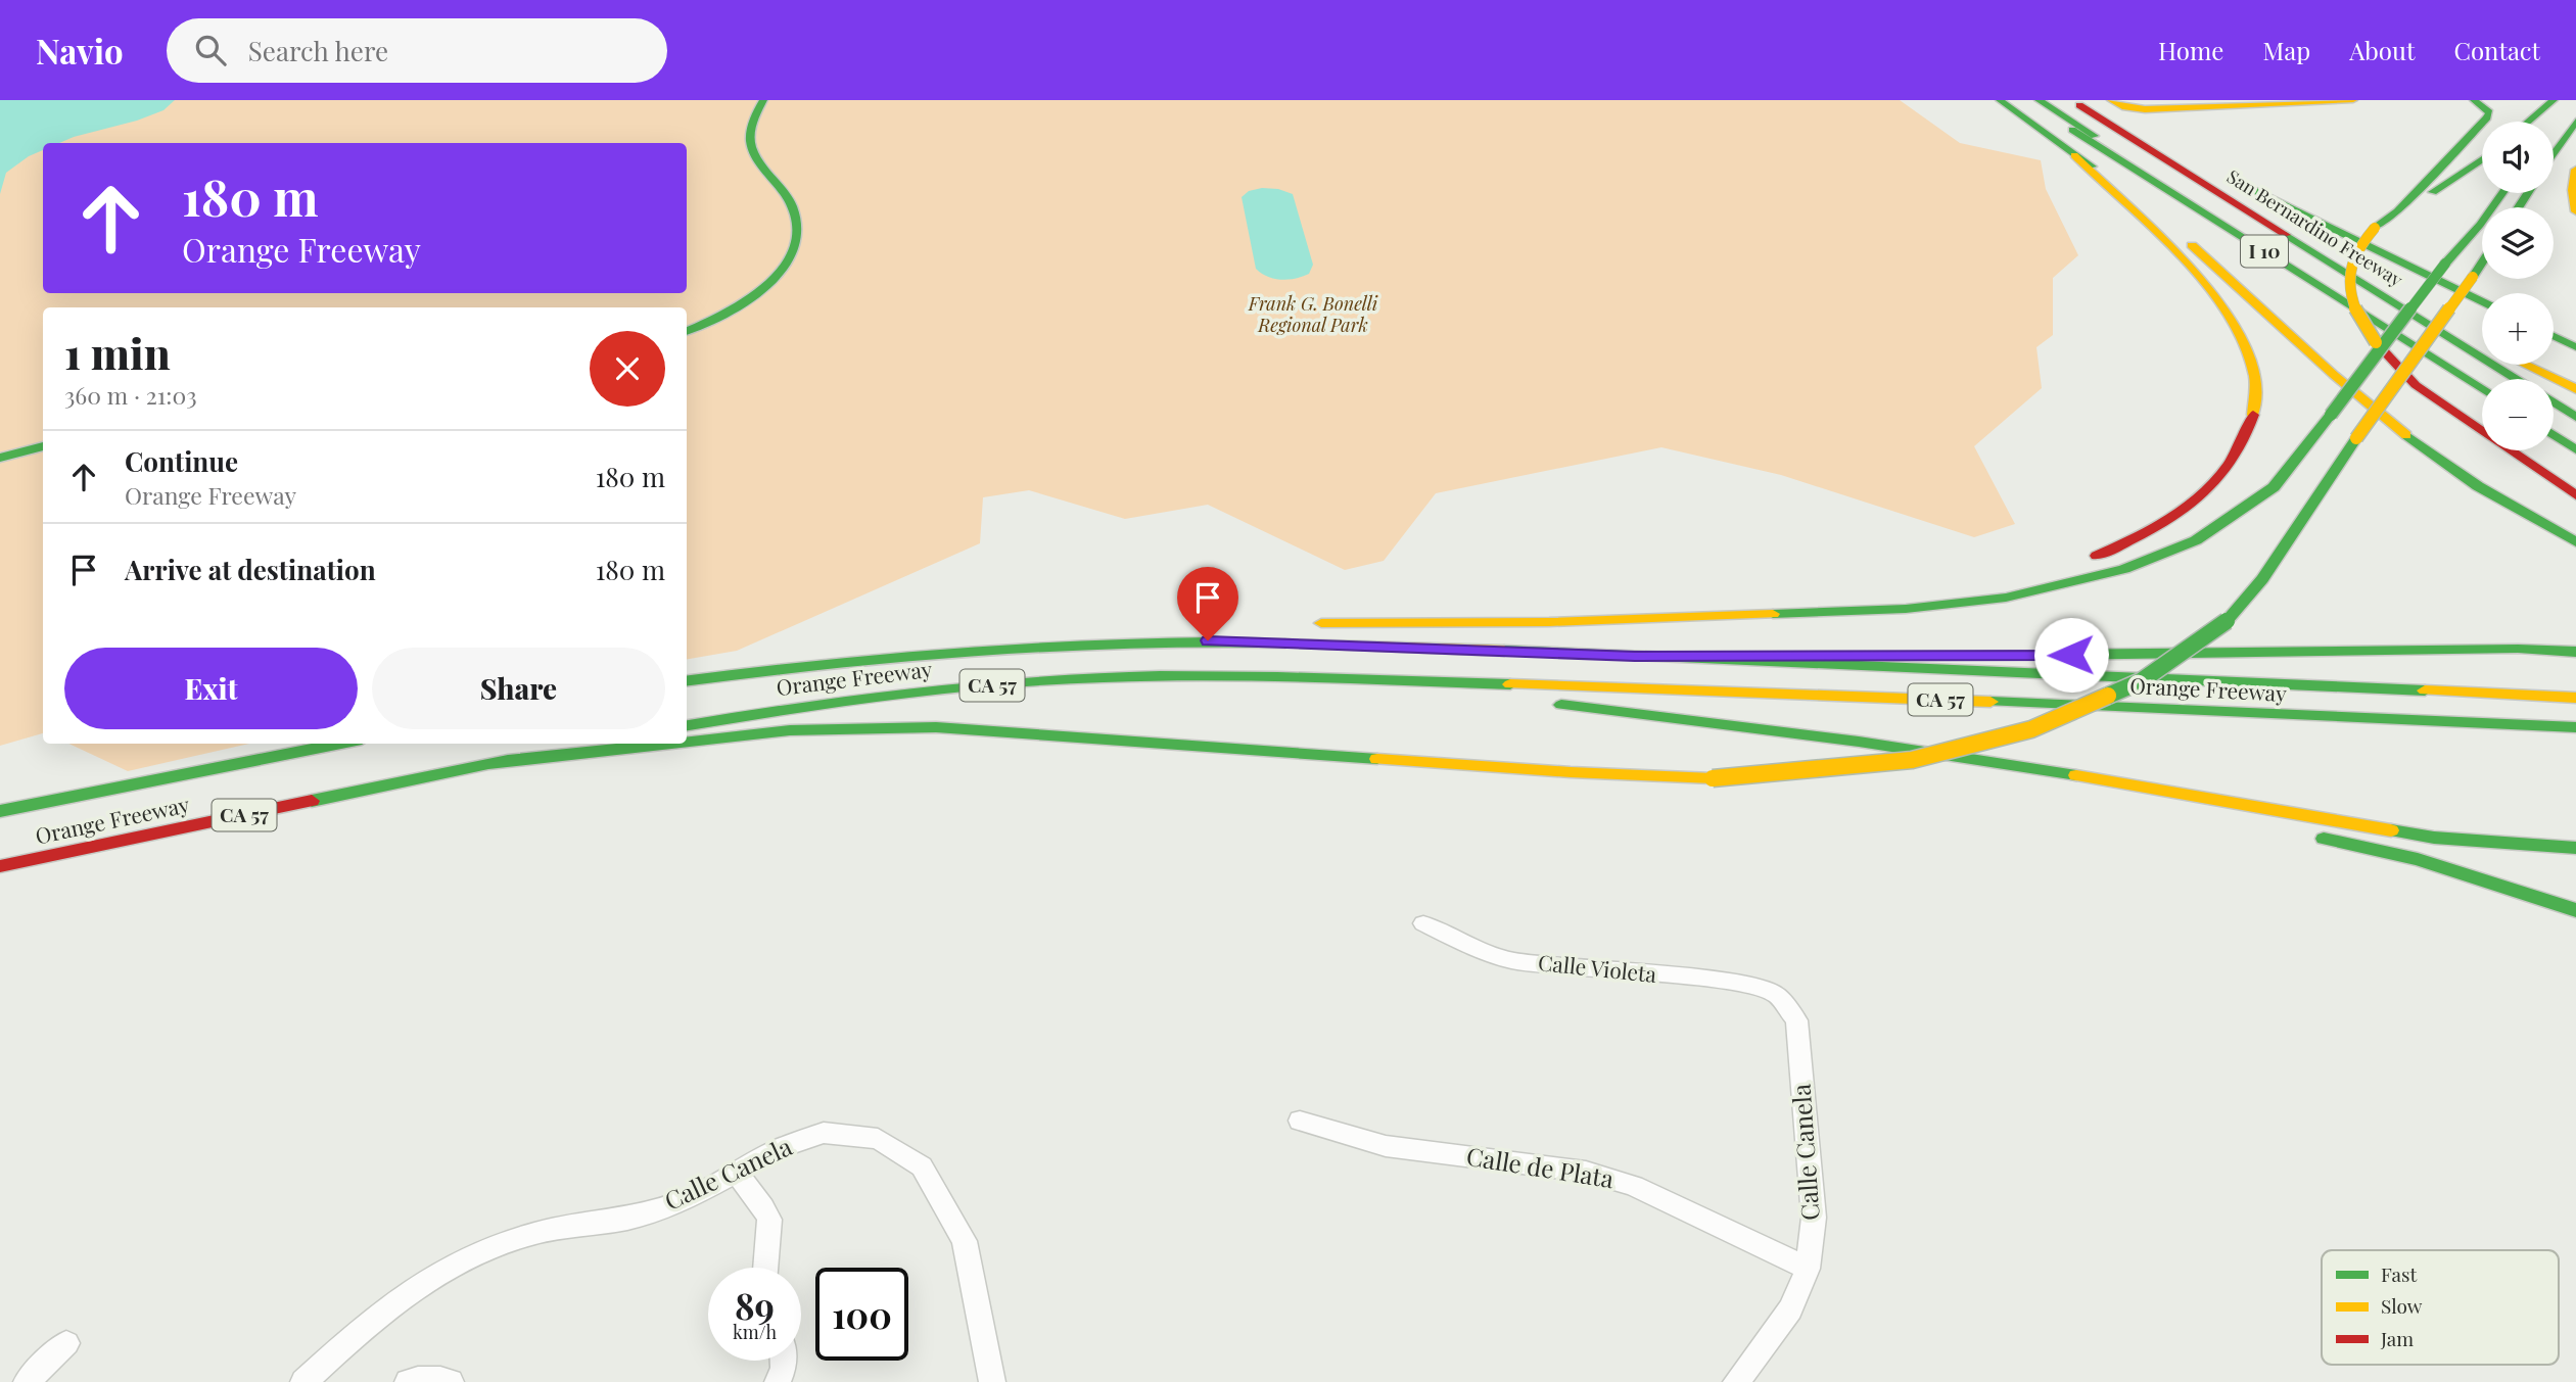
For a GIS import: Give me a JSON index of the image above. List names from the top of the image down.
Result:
{
  "streets": {
    "main road": [
      "San Bernardino Freeway",
      "I 10",
      "Orange Freeway",
      "CA 57"
    ],
    "street": ["Calle Violeta", "Calle Canela", "Calle de Plata"]
  },
  "crossings": [
    ["Calle Violeta", "Calle Canela"],
    ["Calle Canela", "Calle de Plata"]
  ],
  "parks": ["Frank G. Bonelli Regional Park"],
  "legend": ["Fast", "Slow", "Jam"],
  "page": {
    "header": "Navio",
    "search": "Search here",
    "nav": [
      "Home",
      "Map",
      "About",
      "Contact"
    ],
    "map_buttons": ["+", "−"],
    "turn": ["180 m", "Orange Freeway"],
    "heading": ["1 min", "360 m · 21:03"],
    "list": [
      {
        "name": "Continue",
        "note": "Orange Freeway",
        "value": "180 m"
      },
      {
        "name": "Arrive at destination",
        "value": "180 m"
      }
    ],
    "buttons": ["Exit", "Share"],
    "speed": "89 km/h",
    "limit": "100"
  }
}
